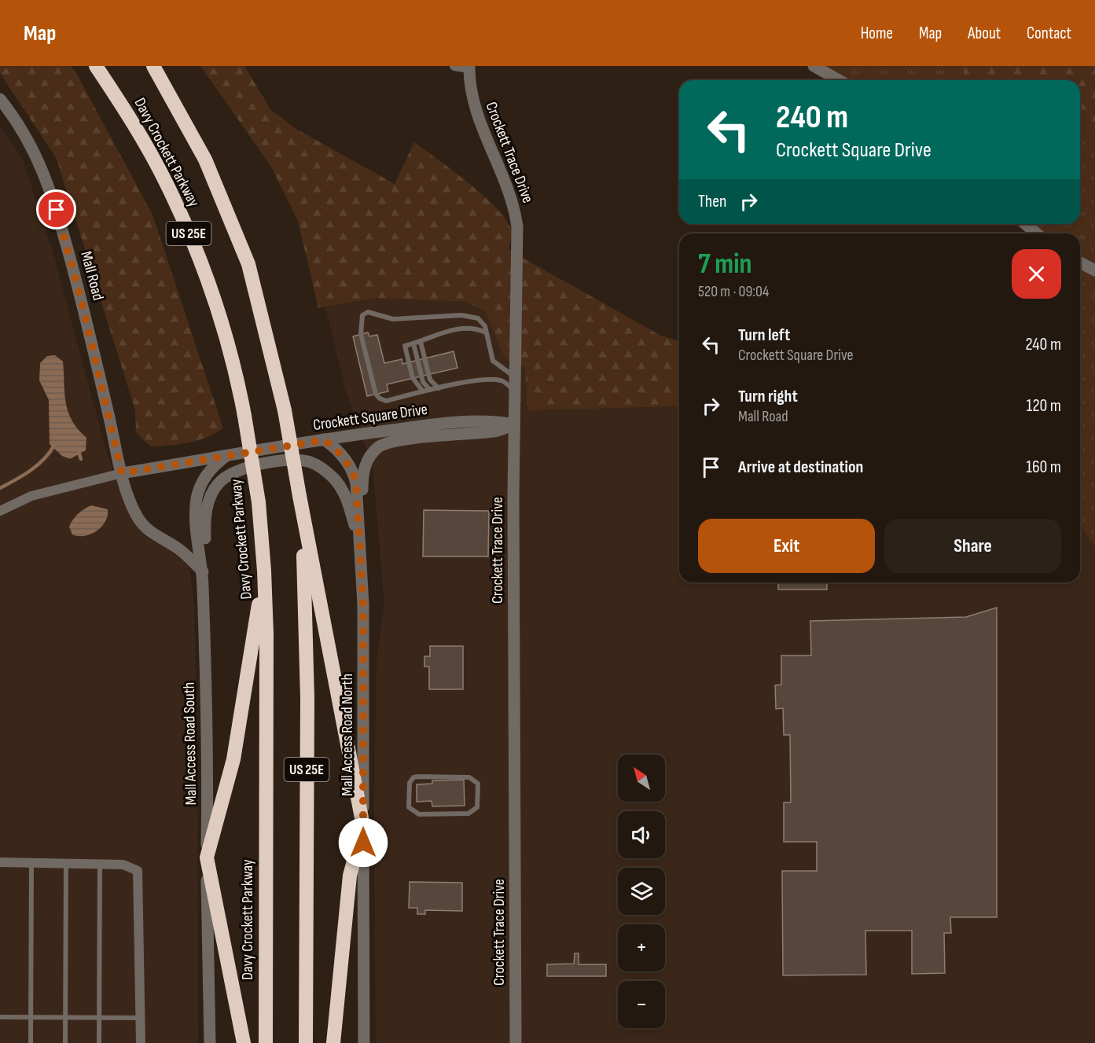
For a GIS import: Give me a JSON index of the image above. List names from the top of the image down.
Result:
{
  "streets": {
    "highway": ["Davy Crockett Parkway", "US 25E"],
    "street": [
      "Crockett Trace Drive",
      "Mall Road",
      "Crockett Square Drive",
      "Mall Access Road North",
      "Mall Access Road South"
    ]
  },
  "crossings": [
    ["Crockett Trace Drive", "Crockett Square Drive"],
    ["Mall Road", "Crockett Square Drive"],
    ["Mall Road", "Mall Access Road South"],
    ["Crockett Square Drive", "Mall Access Road North"],
    ["Crockett Square Drive", "Mall Access Road South"]
  ],
  "north": "top left",
  "page": {
    "header": "Map",
    "nav": [
      "Home",
      "Map",
      "About",
      "Contact"
    ],
    "turn": ["240 m", "Crockett Square Drive"],
    "then": "Then",
    "heading": ["7 min", "520 m · 09:04"],
    "list": [
      {
        "name": "Turn left",
        "note": "Crockett Square Drive",
        "value": "240 m"
      },
      {
        "name": "Turn right",
        "note": "Mall Road",
        "value": "120 m"
      },
      {
        "name": "Arrive at destination",
        "value": "160 m"
      }
    ],
    "buttons": ["Exit", "Share"],
    "map_buttons": ["+", "−"]
  }
}
